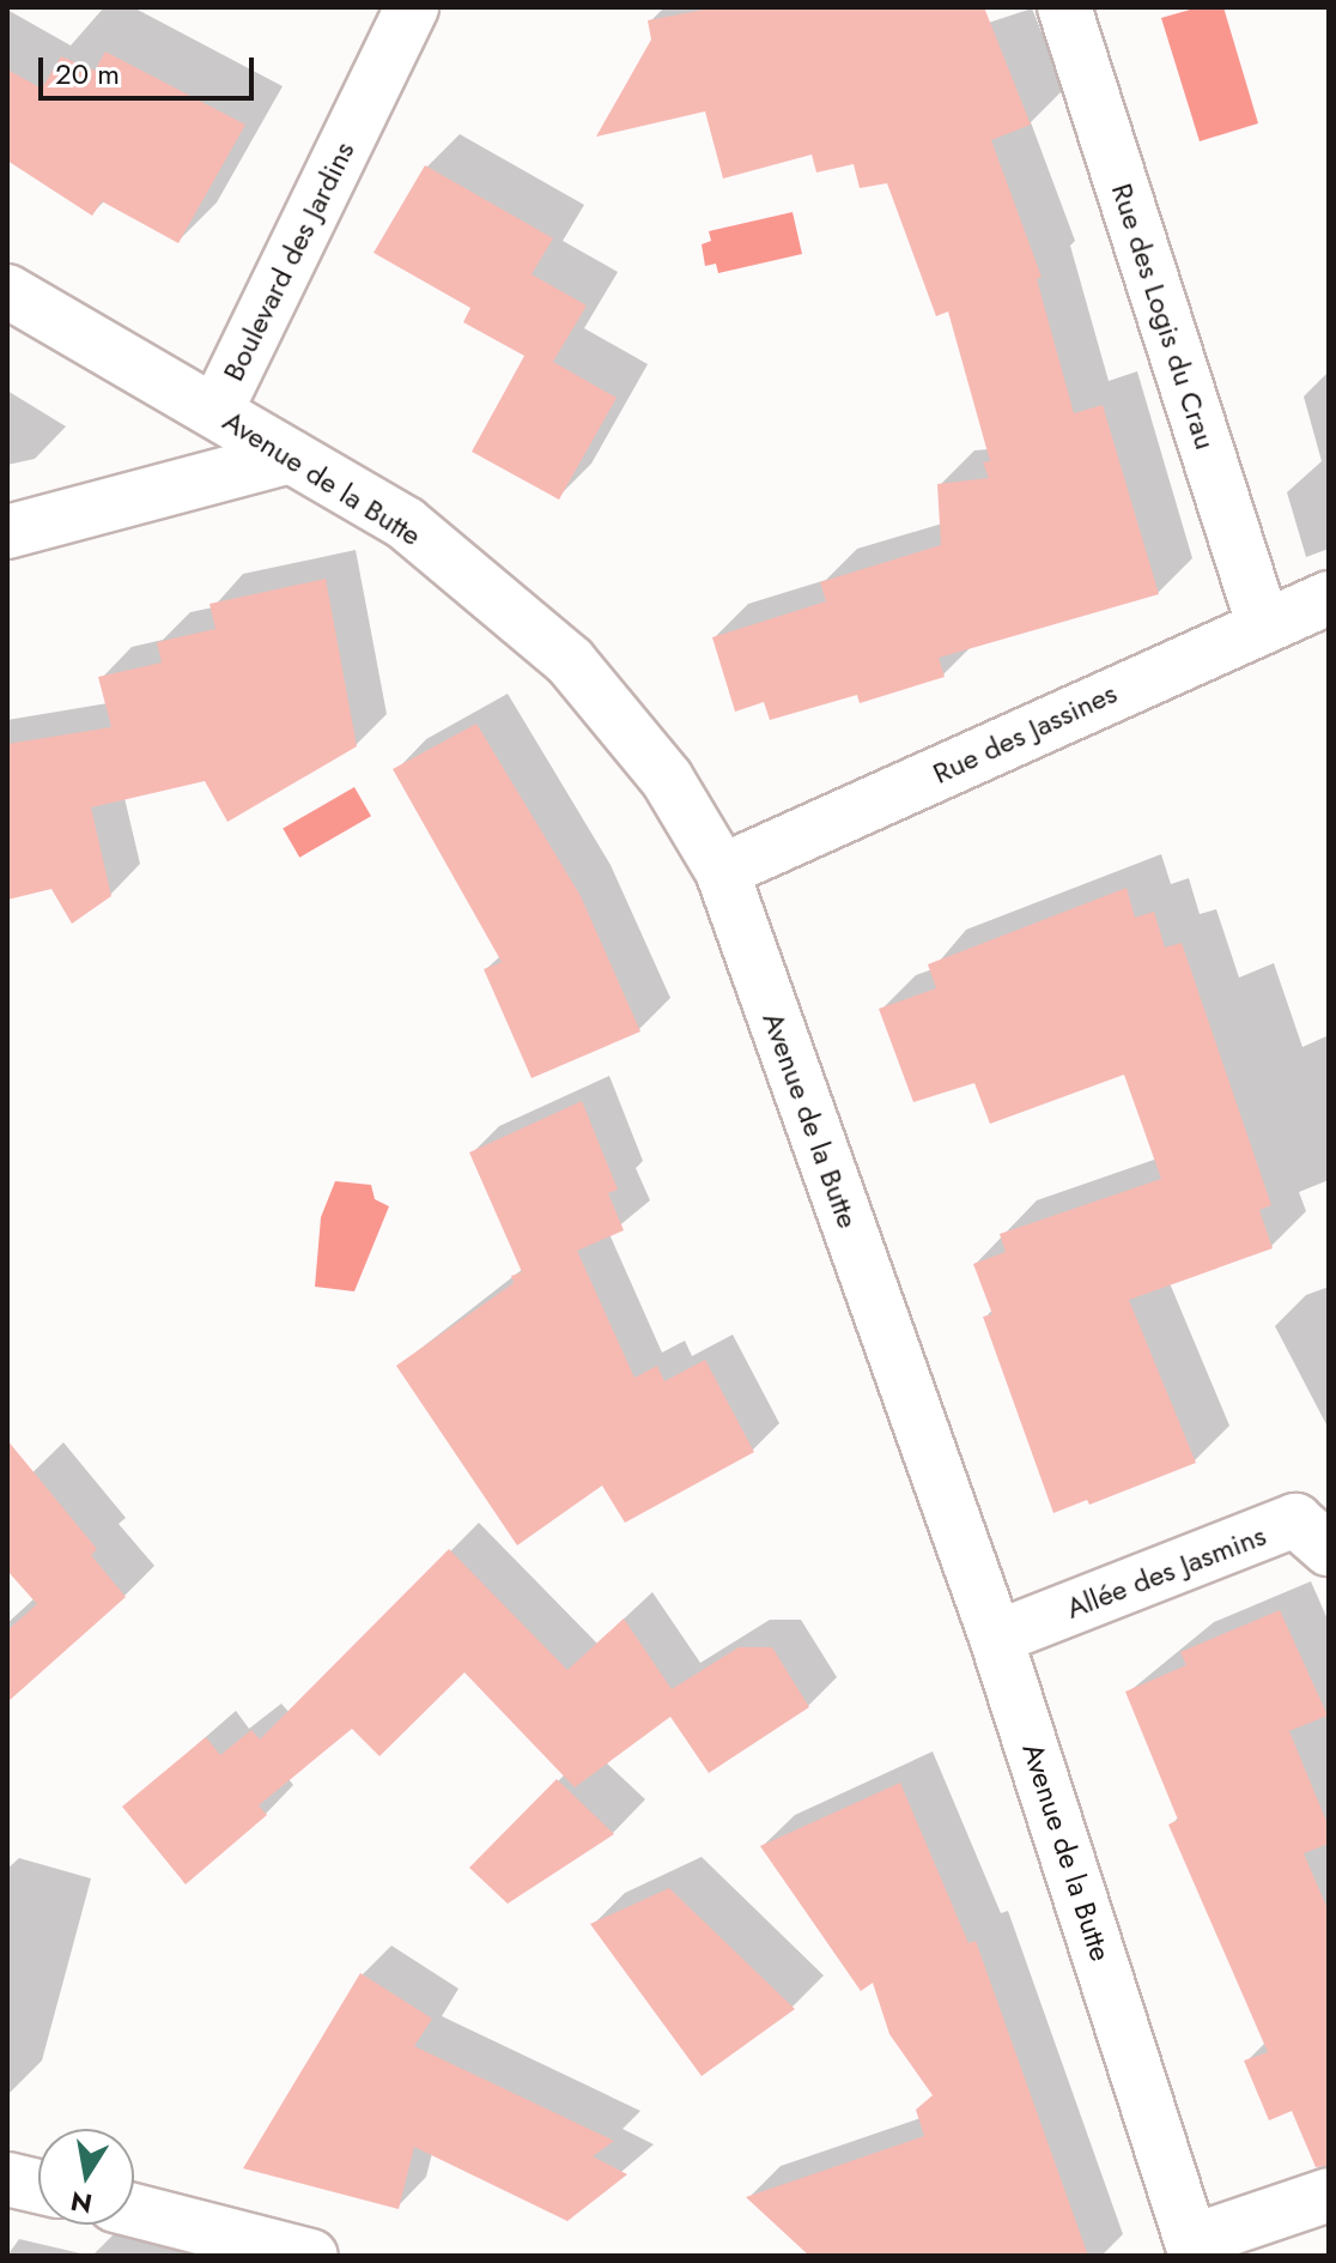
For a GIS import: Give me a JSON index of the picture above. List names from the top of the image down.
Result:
{
  "streets": {
    "street": [
      "Boulevard des Jardins",
      "Rue des Logis du Crau",
      "Avenue de la Butte",
      "Rue des Jassines",
      "Allée des Jasmins"
    ]
  },
  "crossings": [
    ["Boulevard des Jardins", "Avenue de la Butte"],
    ["Rue des Logis du Crau", "Rue des Jassines"],
    ["Avenue de la Butte", "Rue des Jassines"],
    ["Avenue de la Butte", "Allée des Jasmins"]
  ],
  "scale_bar": "20 m",
  "north": "bottom"
}
